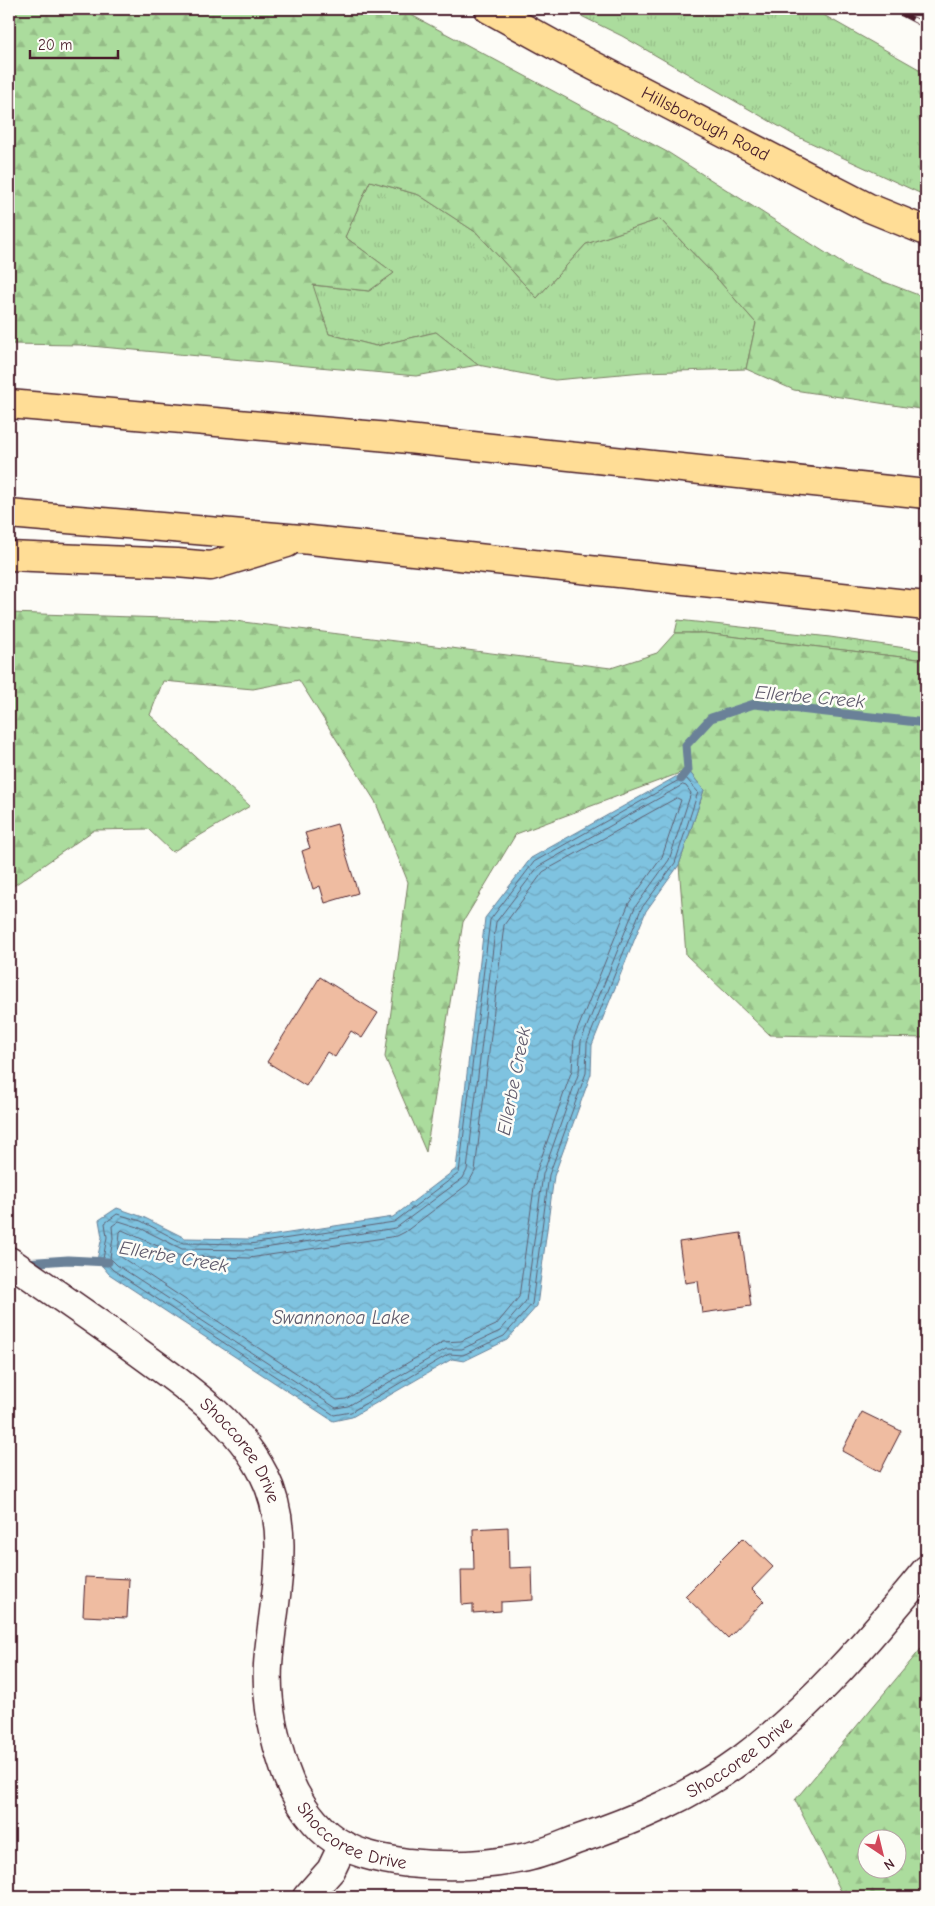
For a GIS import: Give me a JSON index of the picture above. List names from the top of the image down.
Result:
{
  "streets": {
    "main road": ["Hillsborough Road"],
    "street": ["Shoccoree Drive"]
  },
  "water": ["Ellerbe Creek", "Swannonoa Lake"],
  "scale_bar": "20 m",
  "north": "bottom right"
}
